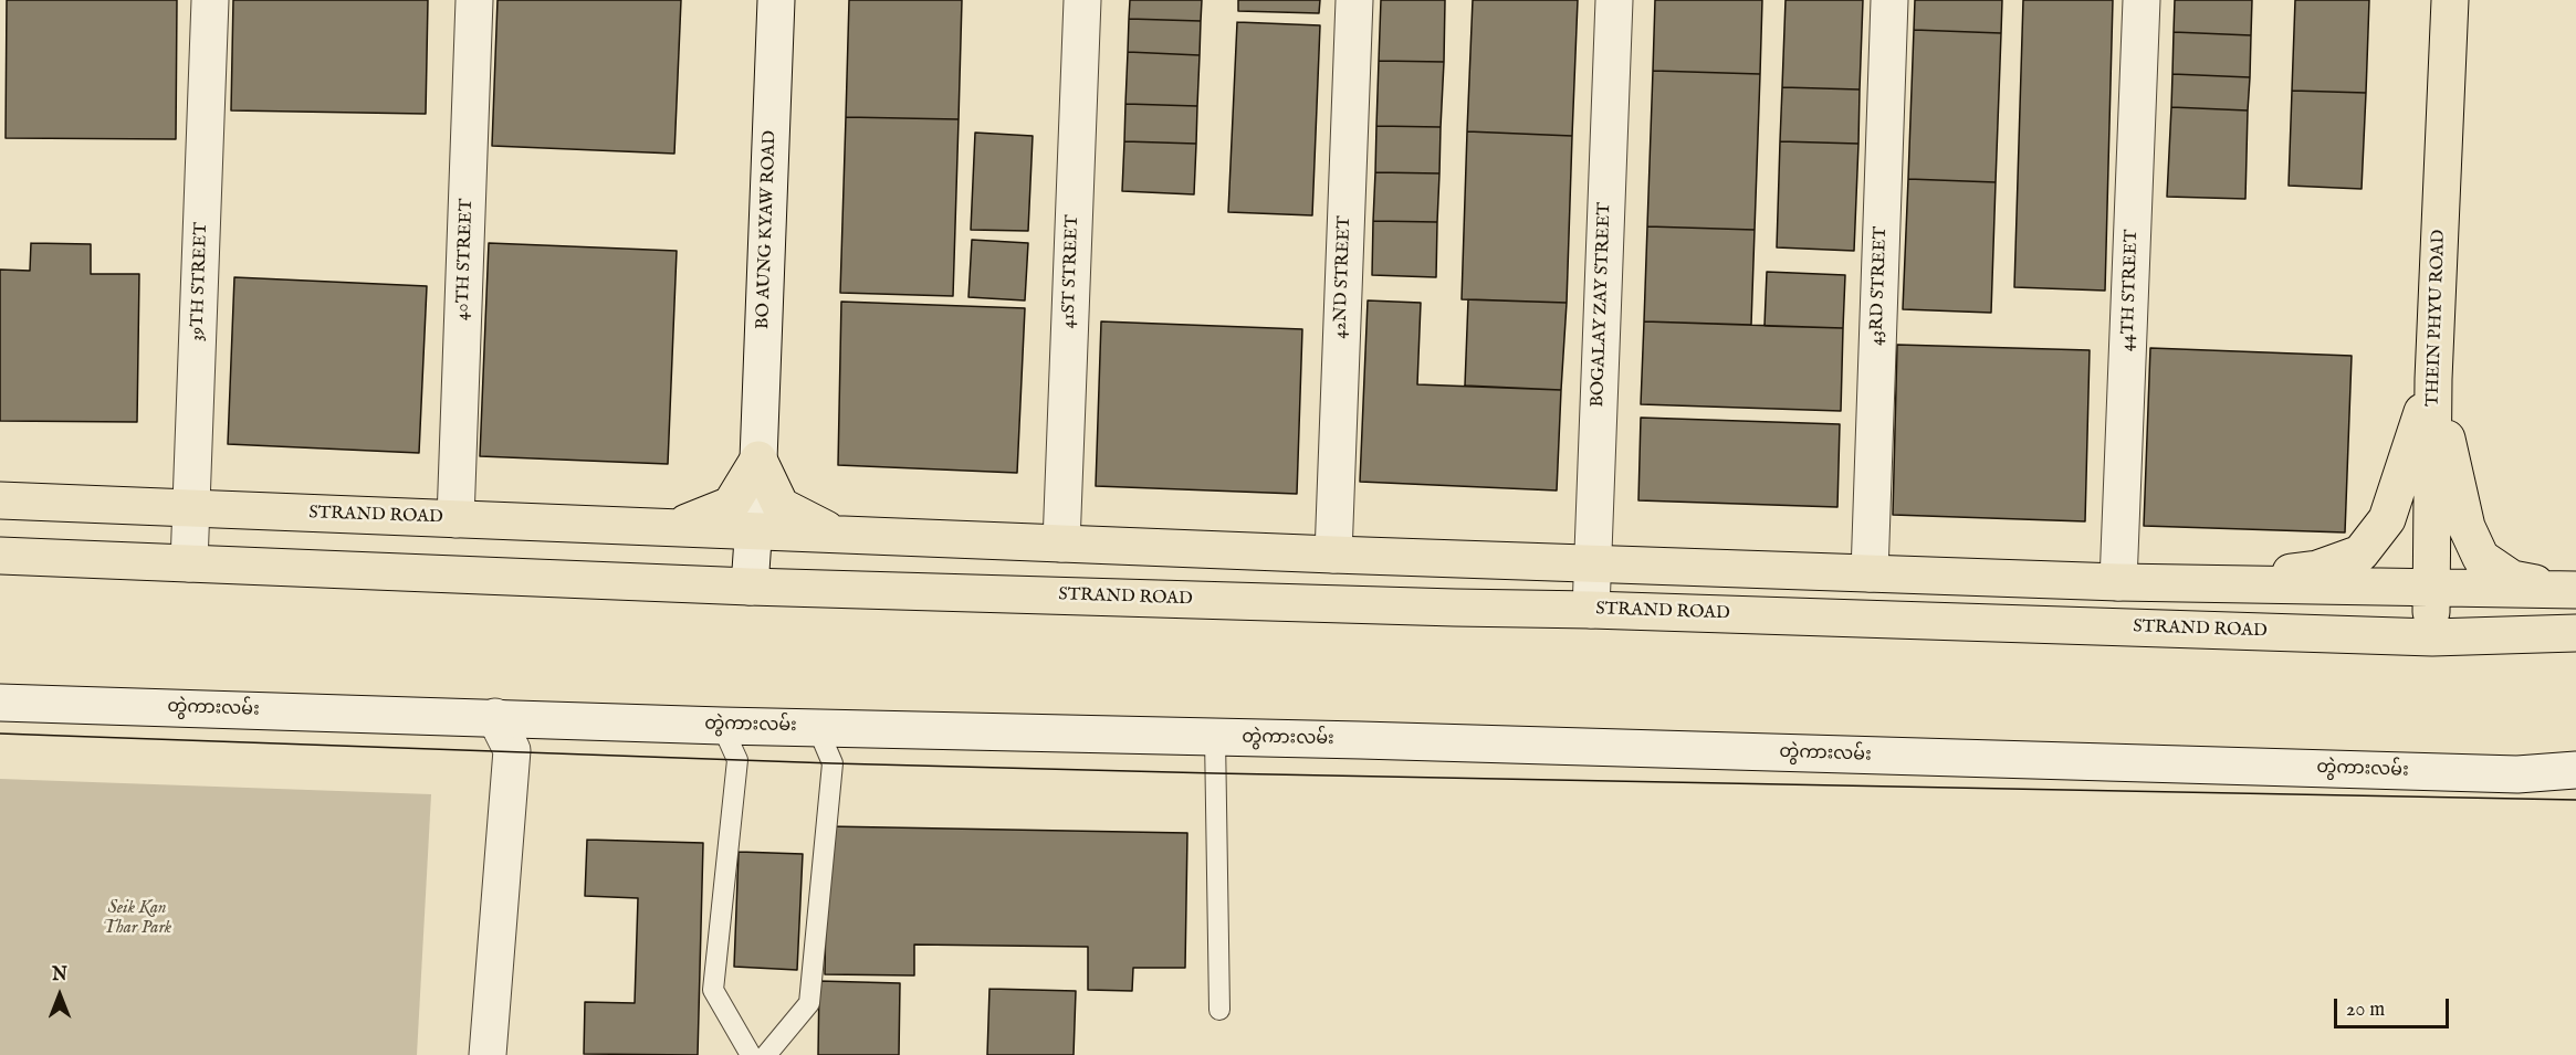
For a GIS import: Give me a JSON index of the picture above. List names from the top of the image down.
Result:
{
  "streets": {
    "main road": ["THEIN PHYU ROAD", "STRAND ROAD"],
    "street": [
      "BO AUNG KYAW ROAD",
      "40TH STREET",
      "41ST STREET",
      "42ND STREET",
      "39TH STREET",
      "43RD STREET",
      "44TH STREET",
      "BOGALAY ZAY STREET",
      "တွဲကားလမ်း"
    ]
  },
  "crossings": [
    ["BO AUNG KYAW ROAD", "STRAND ROAD"],
    ["40TH STREET", "STRAND ROAD"],
    ["41ST STREET", "STRAND ROAD"],
    ["42ND STREET", "STRAND ROAD"],
    ["39TH STREET", "STRAND ROAD"],
    ["43RD STREET", "STRAND ROAD"],
    ["44TH STREET", "STRAND ROAD"],
    ["BOGALAY ZAY STREET", "STRAND ROAD"],
    ["THEIN PHYU ROAD", "STRAND ROAD"]
  ],
  "parks": ["Seik Kan Thar Park"],
  "scale_bar": "20 m",
  "north": "top"
}
